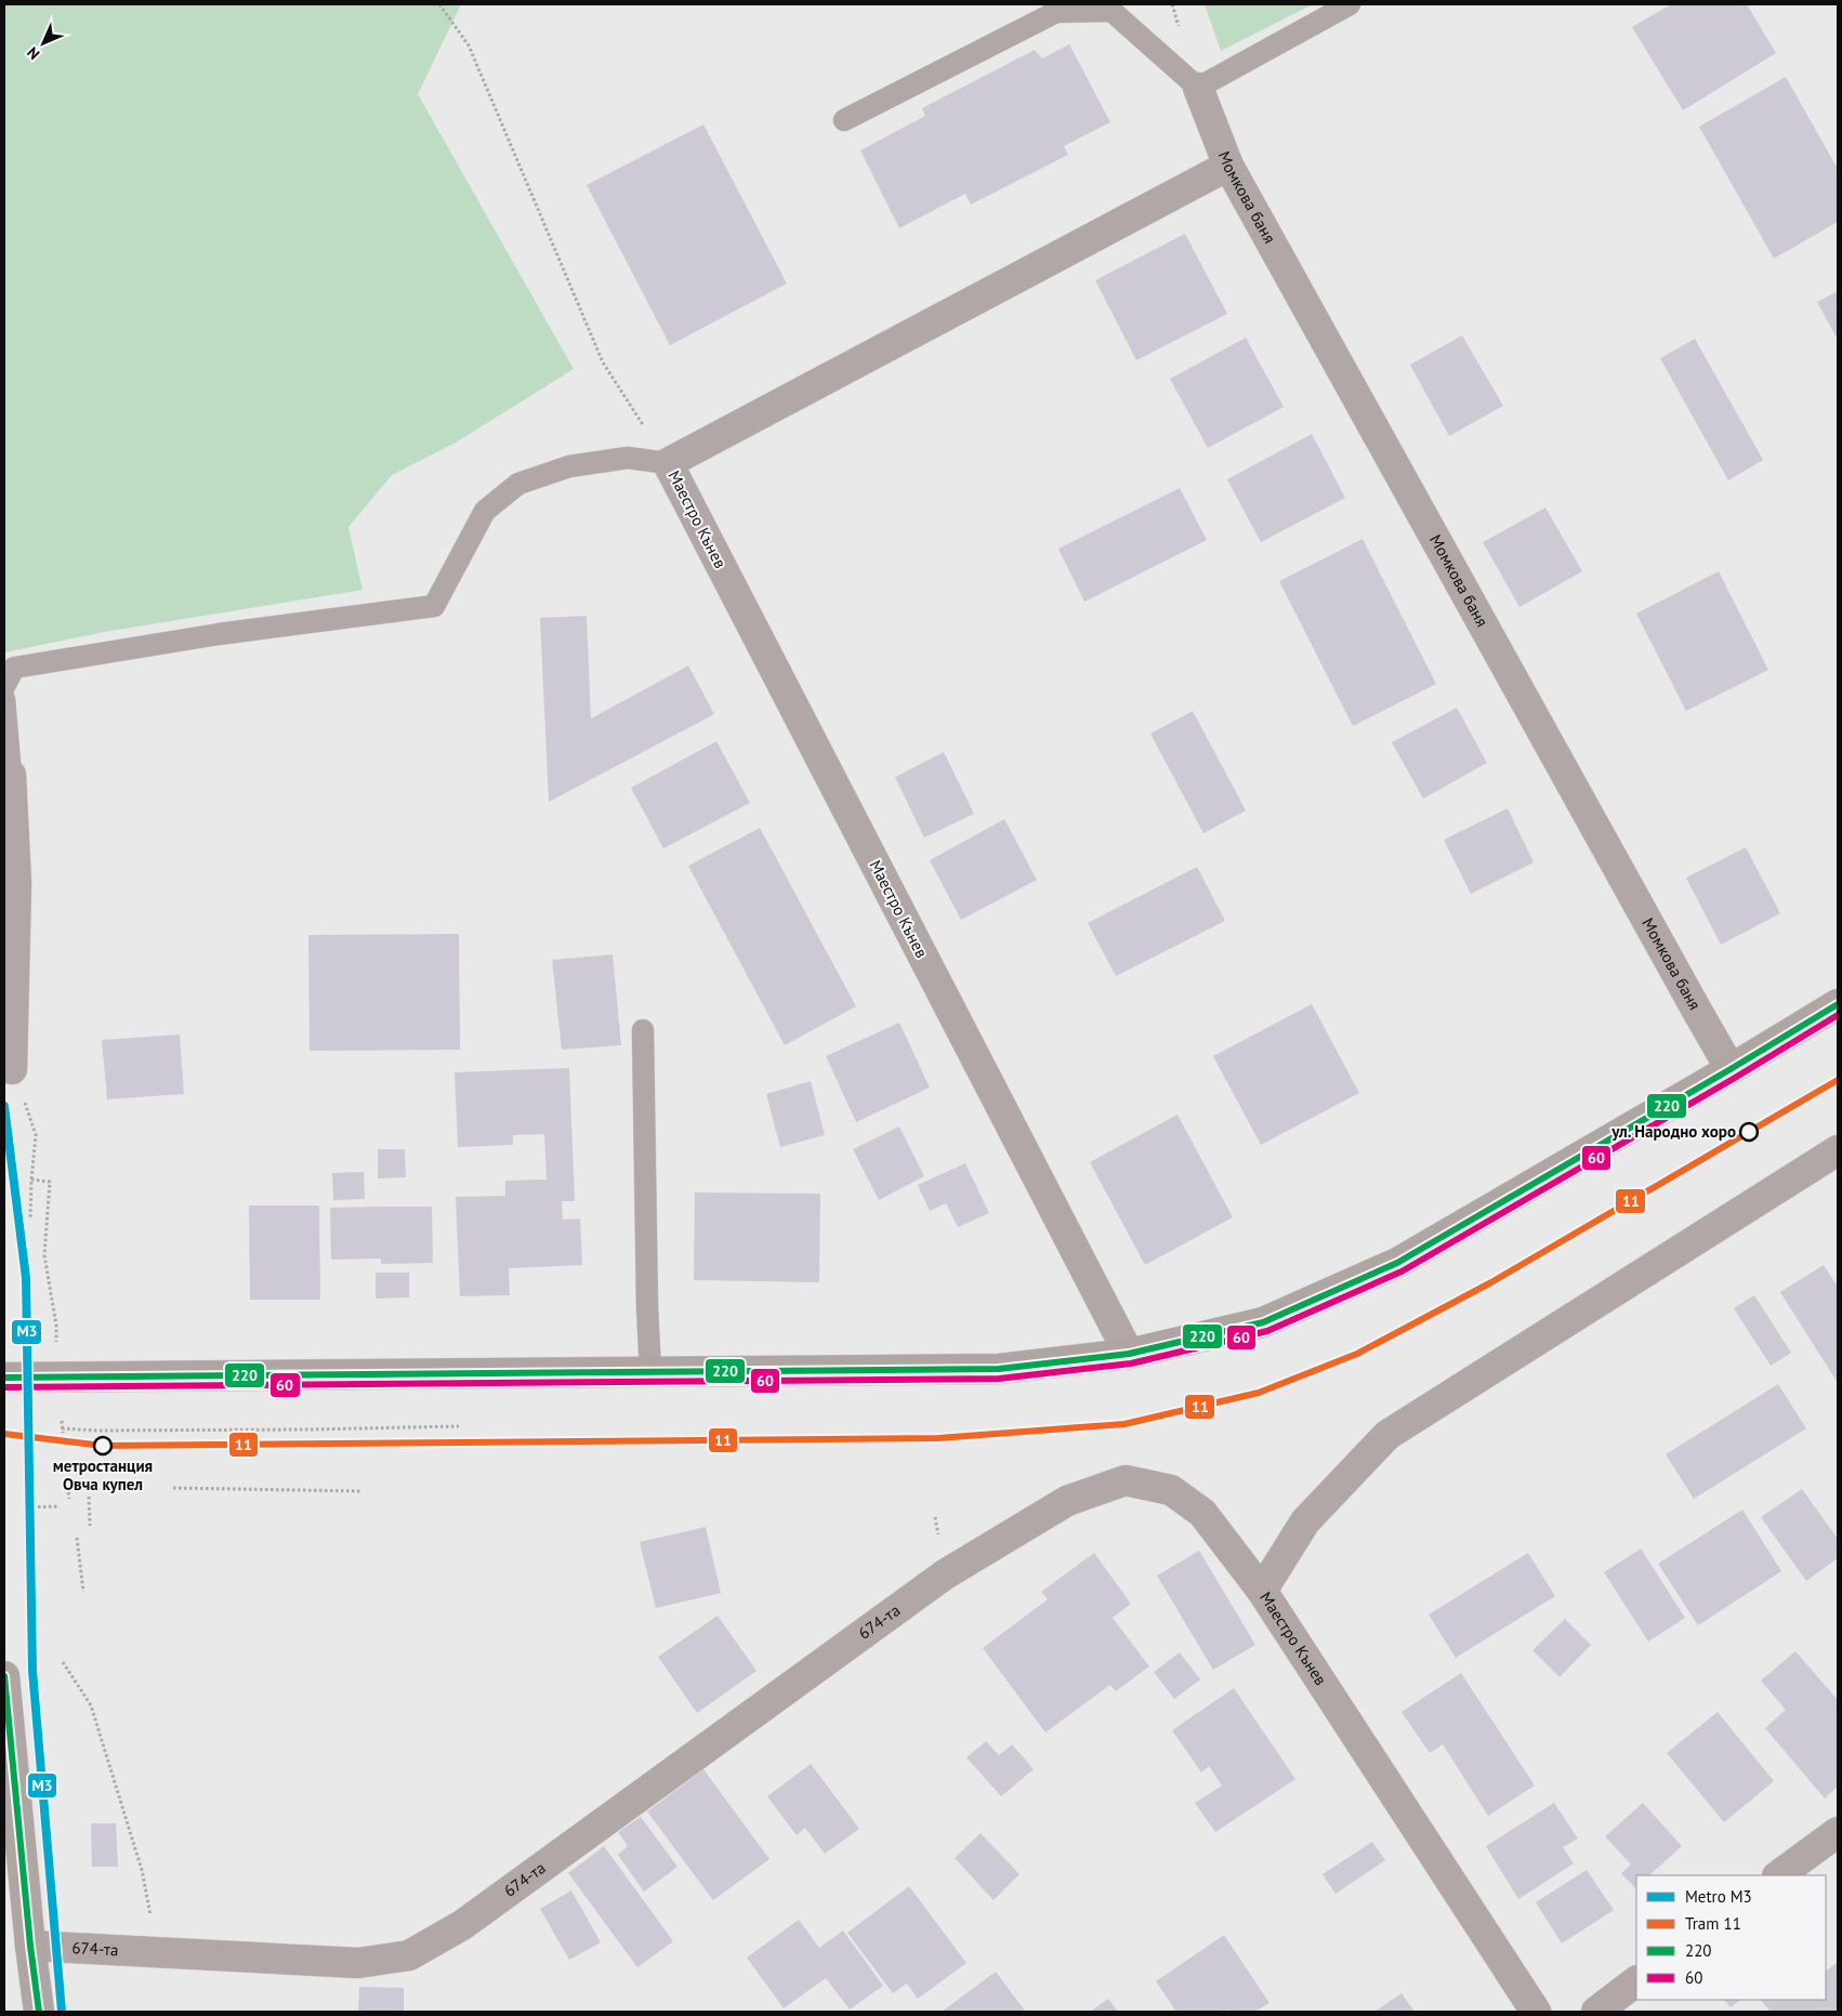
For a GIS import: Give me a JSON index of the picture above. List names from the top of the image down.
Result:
{
  "streets": {
    "street": ["Момкова баня", "Маестро Кънев", "674-та"]
  },
  "crossings": [
    ["Маестро Кънев", "674-та"]
  ],
  "places": ["ул. Народно хоро", "метростанция Овча купел"],
  "lines": [
    "transit line 220",
    "transit line 60",
    "tram line 11",
    "metro line M3"
  ],
  "legend": [
    "Metro M3",
    "Tram 11",
    "220",
    "60"
  ],
  "north": "bottom left"
}
